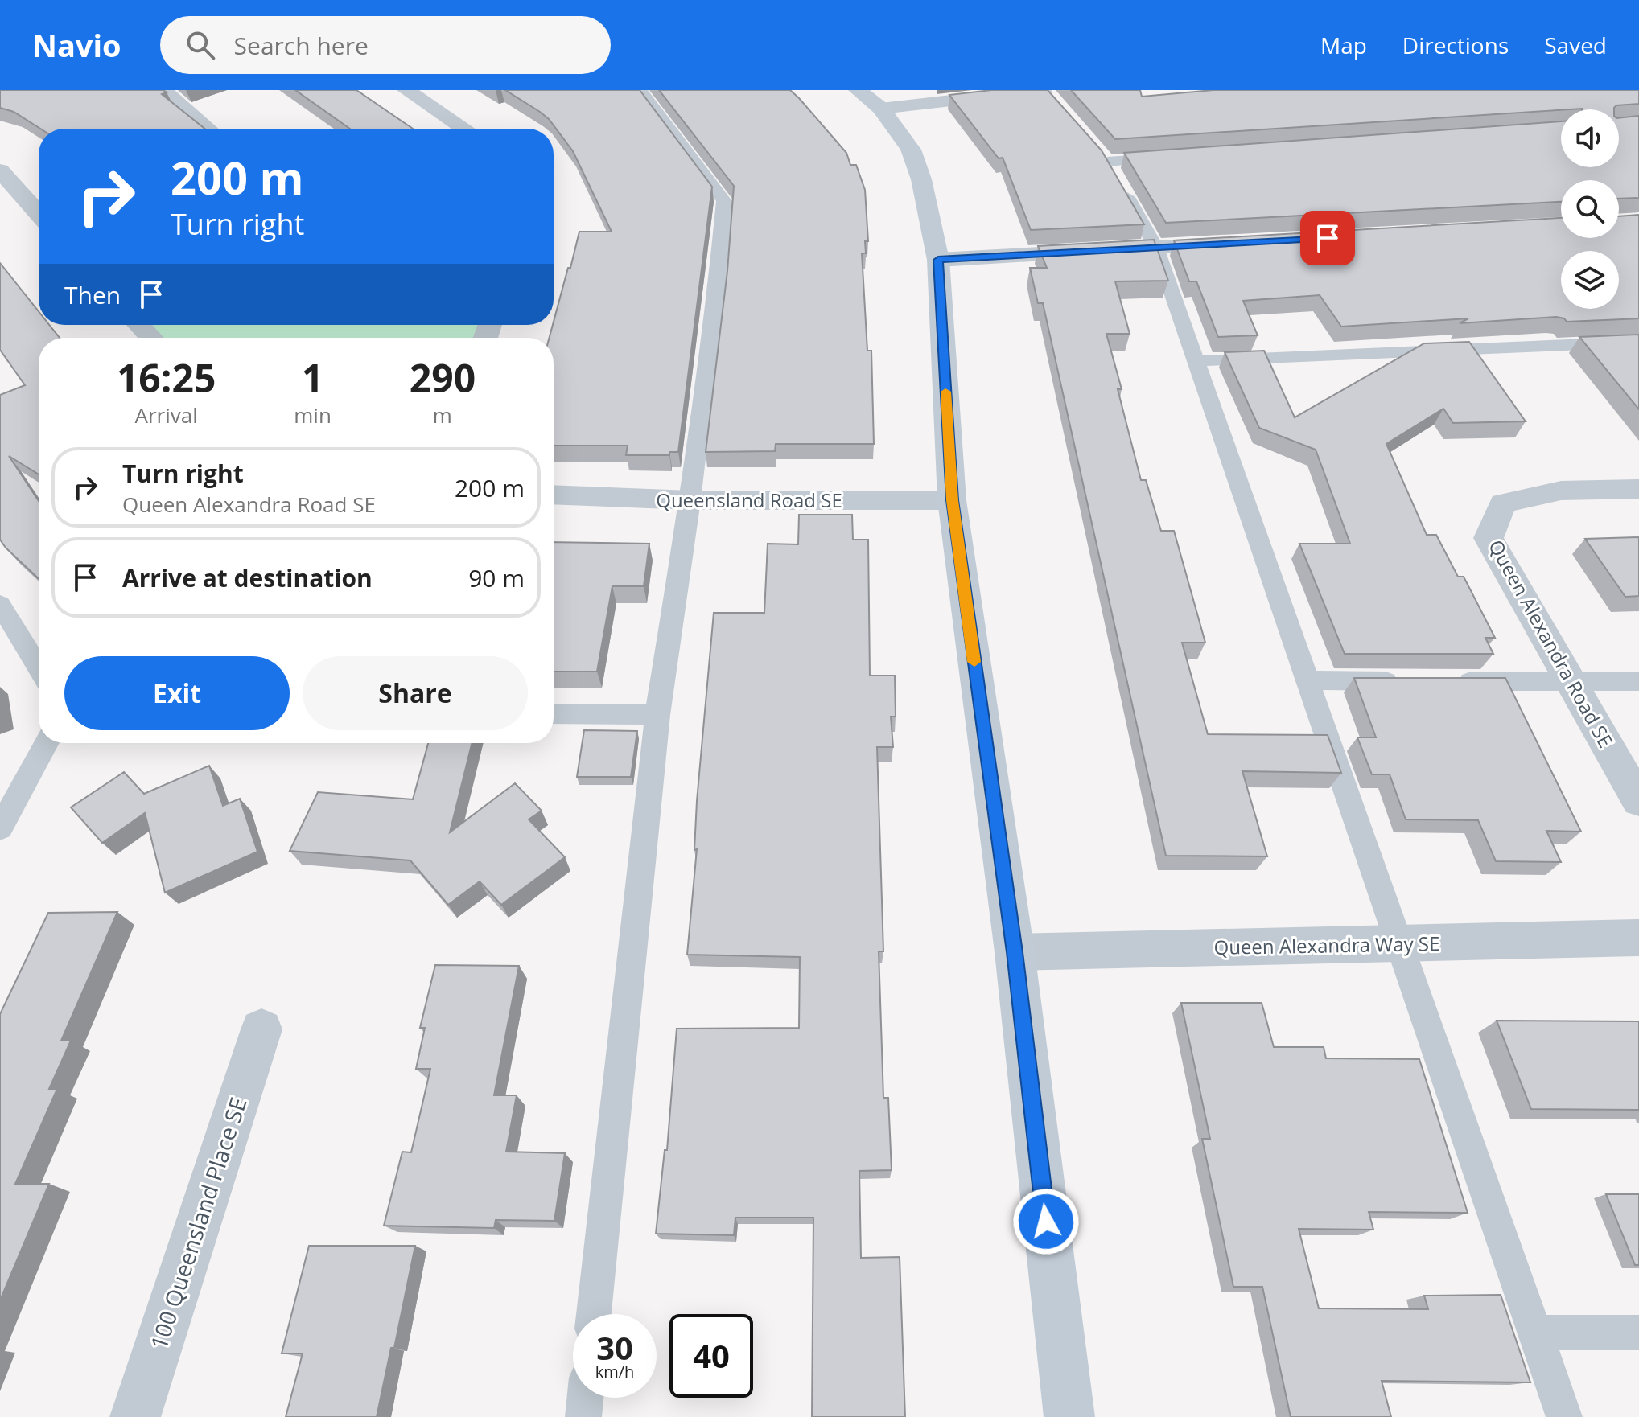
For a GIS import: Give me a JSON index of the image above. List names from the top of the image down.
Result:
{
  "streets": {
    "street": [
      "Queensland Road SE",
      "Queen Alexandra Road SE",
      "Queen Alexandra Way SE",
      "100 Queensland Place SE"
    ]
  },
  "page": {
    "header": "Navio",
    "search": "Search here",
    "nav": ["Map", "Directions", "Saved"],
    "turn": ["200 m", "Turn right"],
    "then": "Then",
    "eta": [
      "16:25",
      "Arrival",
      "1",
      "min",
      "290",
      "m"
    ],
    "list": [
      {
        "name": "Turn right",
        "note": "Queen Alexandra Road SE",
        "value": "200 m"
      },
      {
        "name": "Arrive at destination",
        "value": "90 m"
      }
    ],
    "buttons": ["Exit", "Share"],
    "speed": "30 km/h",
    "limit": "40"
  }
}
